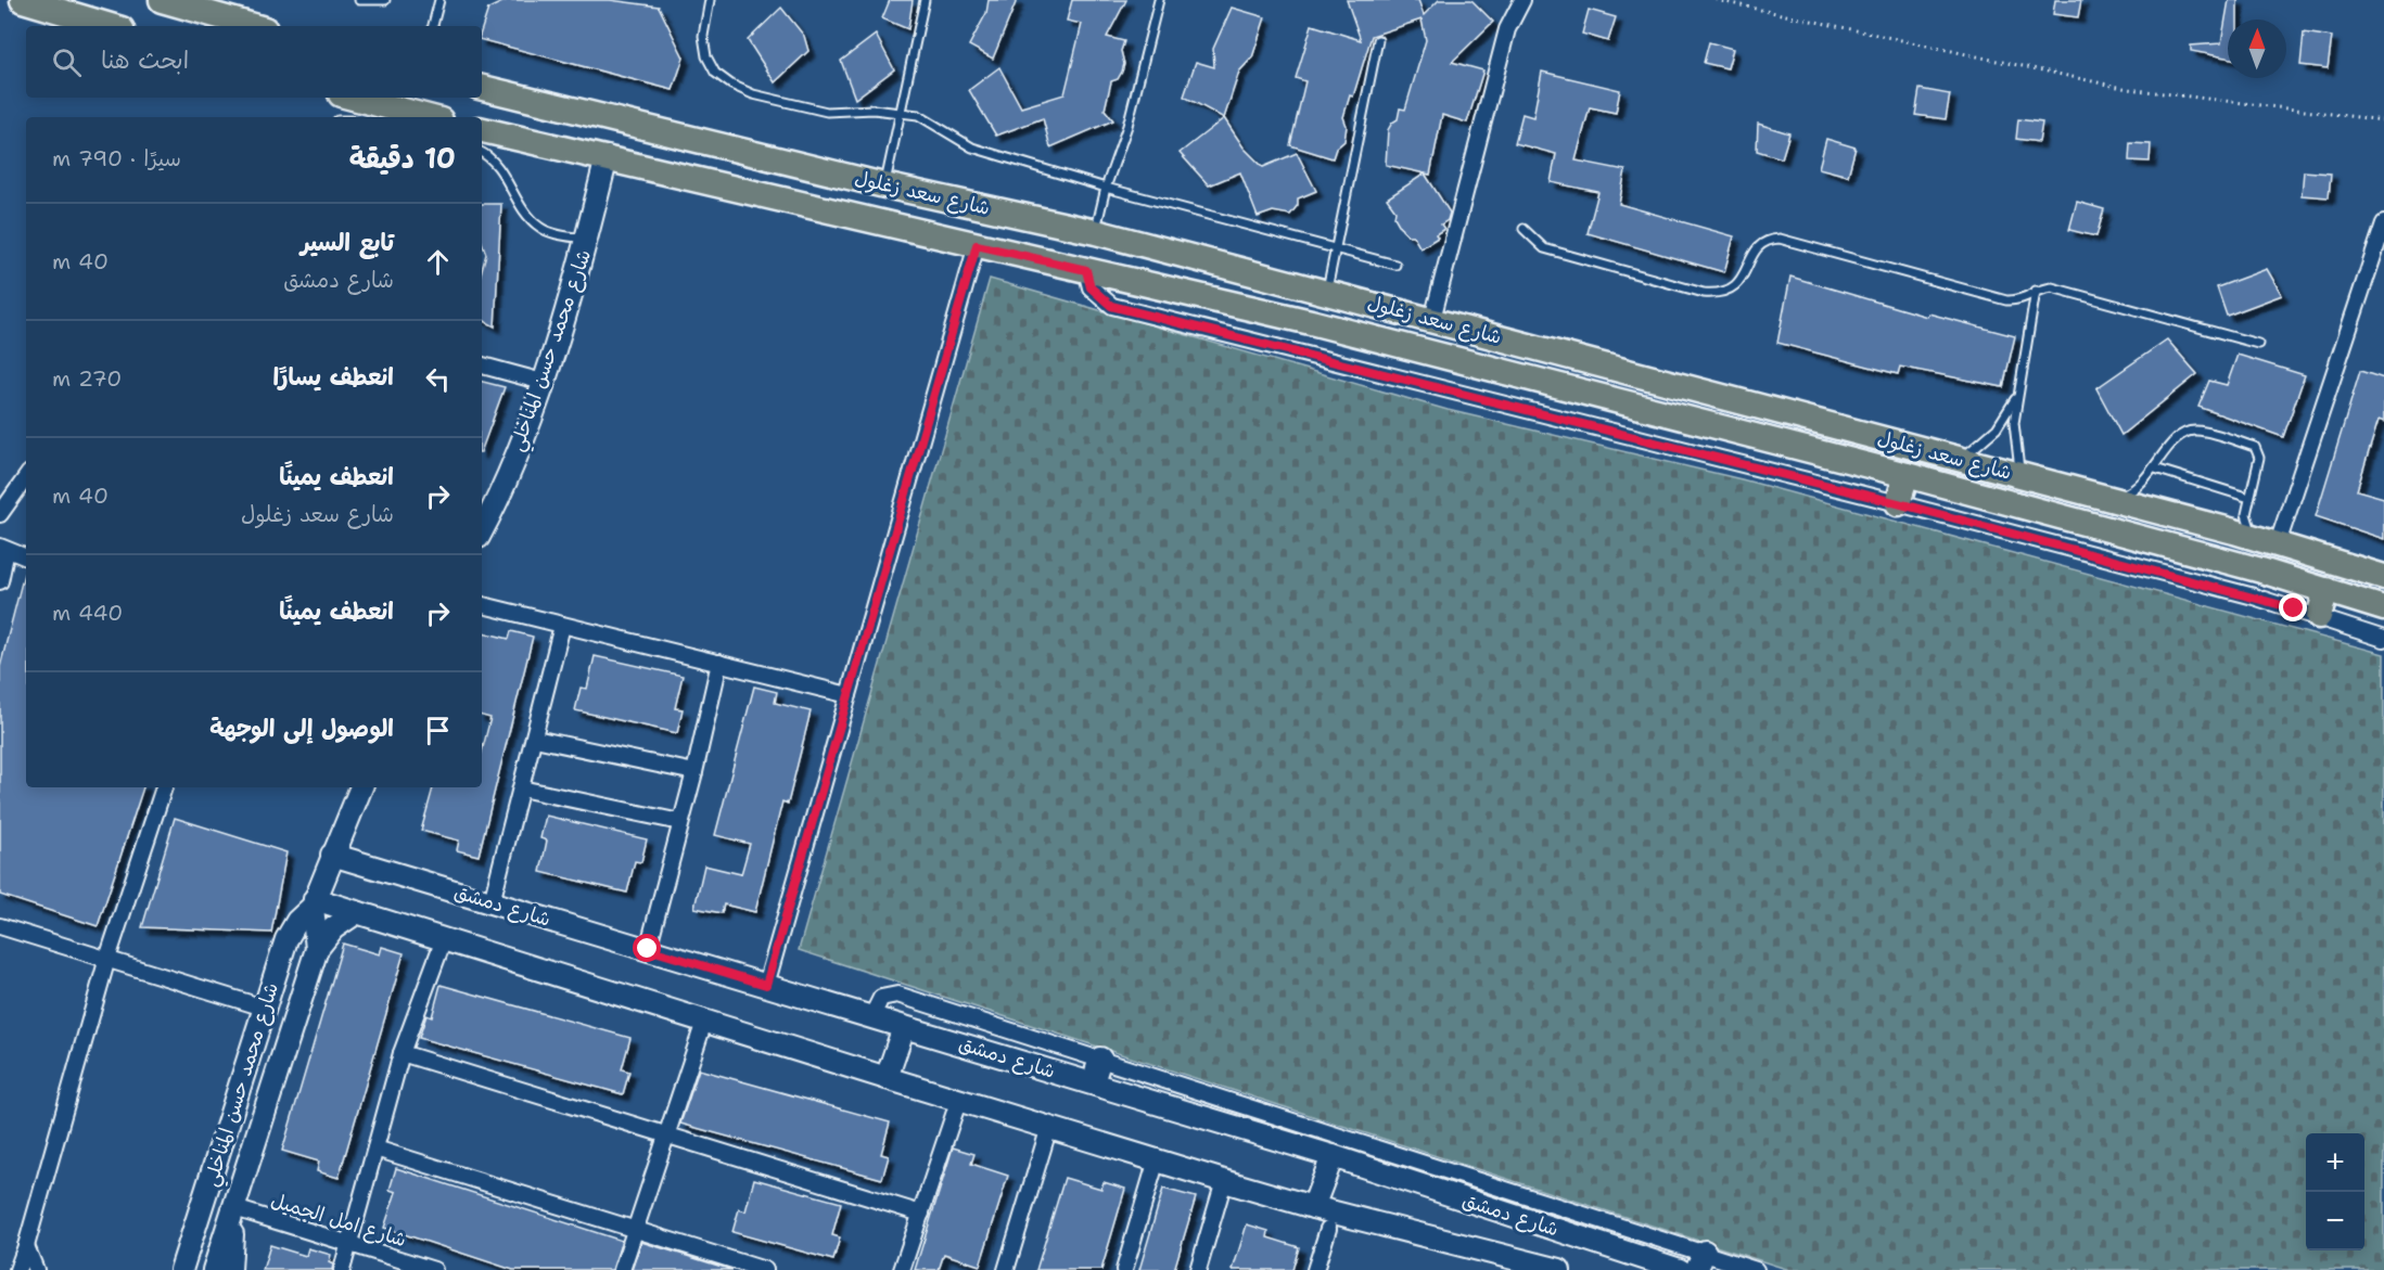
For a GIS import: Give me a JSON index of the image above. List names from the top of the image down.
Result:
{
  "streets": {
    "main road": ["شارع سعد زغلول"],
    "street": ["شارع محمد حسن المناخلي", "شارع دمشق", "شارع امل الجميل"]
  },
  "crossings": [
    ["شارع سعد زغلول", "شارع محمد حسن المناخلي"],
    ["شارع محمد حسن المناخلي", "شارع دمشق"],
    ["شارع محمد حسن المناخلي", "شارع امل الجميل"]
  ],
  "north": "top",
  "page": {
    "search": "ابحث هنا",
    "heading": ["10 دقيقة", "سيرًا · 790 m"],
    "list": [
      ["تابع السير", "شارع دمشق", "40 m"],
      ["انعطف يسارًا", "270 m"],
      ["انعطف يمينًا", "شارع سعد زغلول", "40 m"],
      ["انعطف يمينًا", "440 m"],
      "الوصول إلى الوجهة"
    ],
    "map_buttons": ["+", "−"]
  }
}
